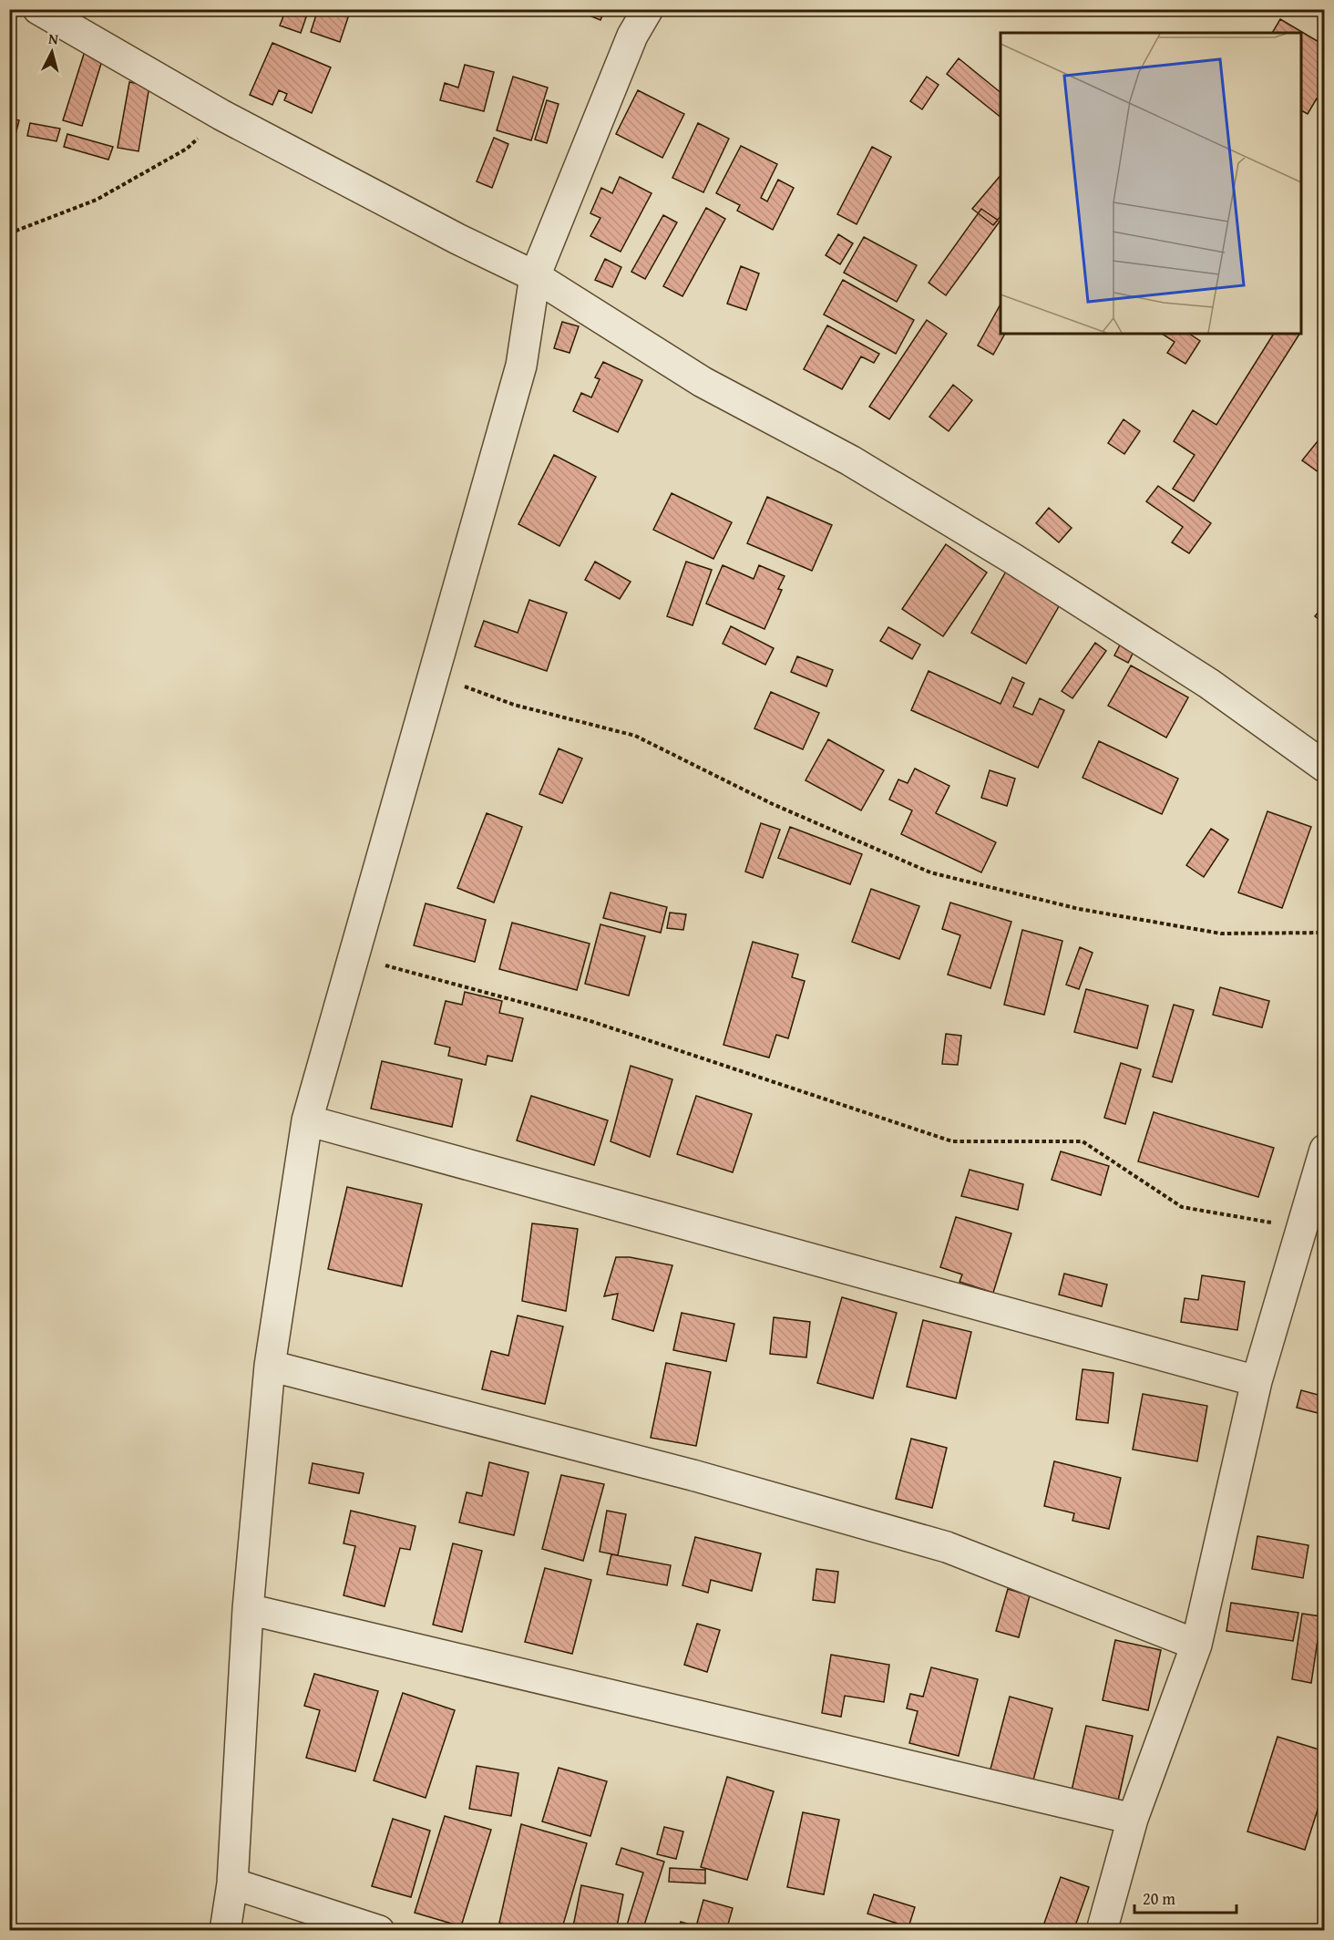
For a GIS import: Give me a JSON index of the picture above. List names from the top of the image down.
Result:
{
  "scale_bar": "20 m",
  "north": "top"
}
